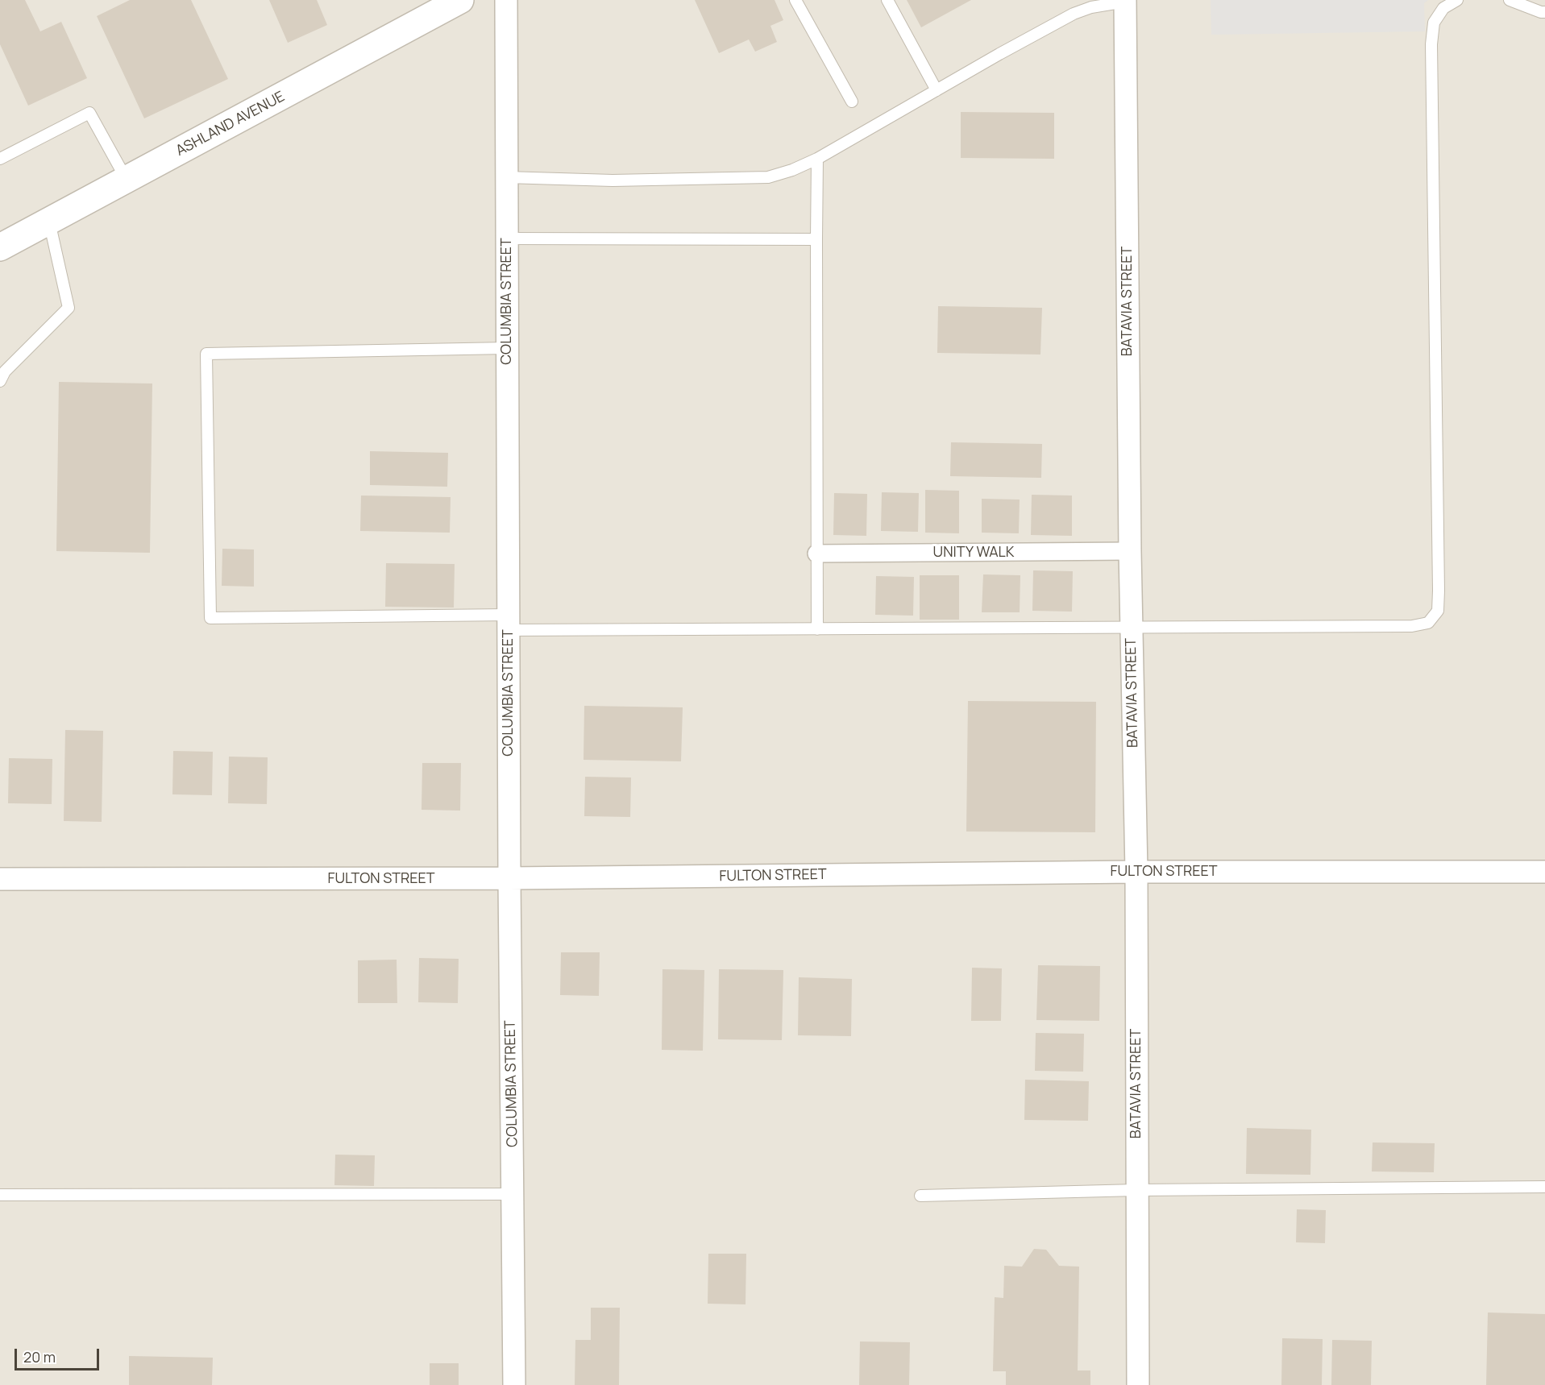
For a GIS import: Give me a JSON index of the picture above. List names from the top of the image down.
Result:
{
  "streets": {
    "street": [
      "ASHLAND AVENUE",
      "COLUMBIA STREET",
      "BATAVIA STREET",
      "UNITY WALK",
      "FULTON STREET"
    ]
  },
  "crossings": [
    ["COLUMBIA STREET", "FULTON STREET"],
    ["BATAVIA STREET", "UNITY WALK"],
    ["BATAVIA STREET", "FULTON STREET"]
  ],
  "scale_bar": "20 m"
}
